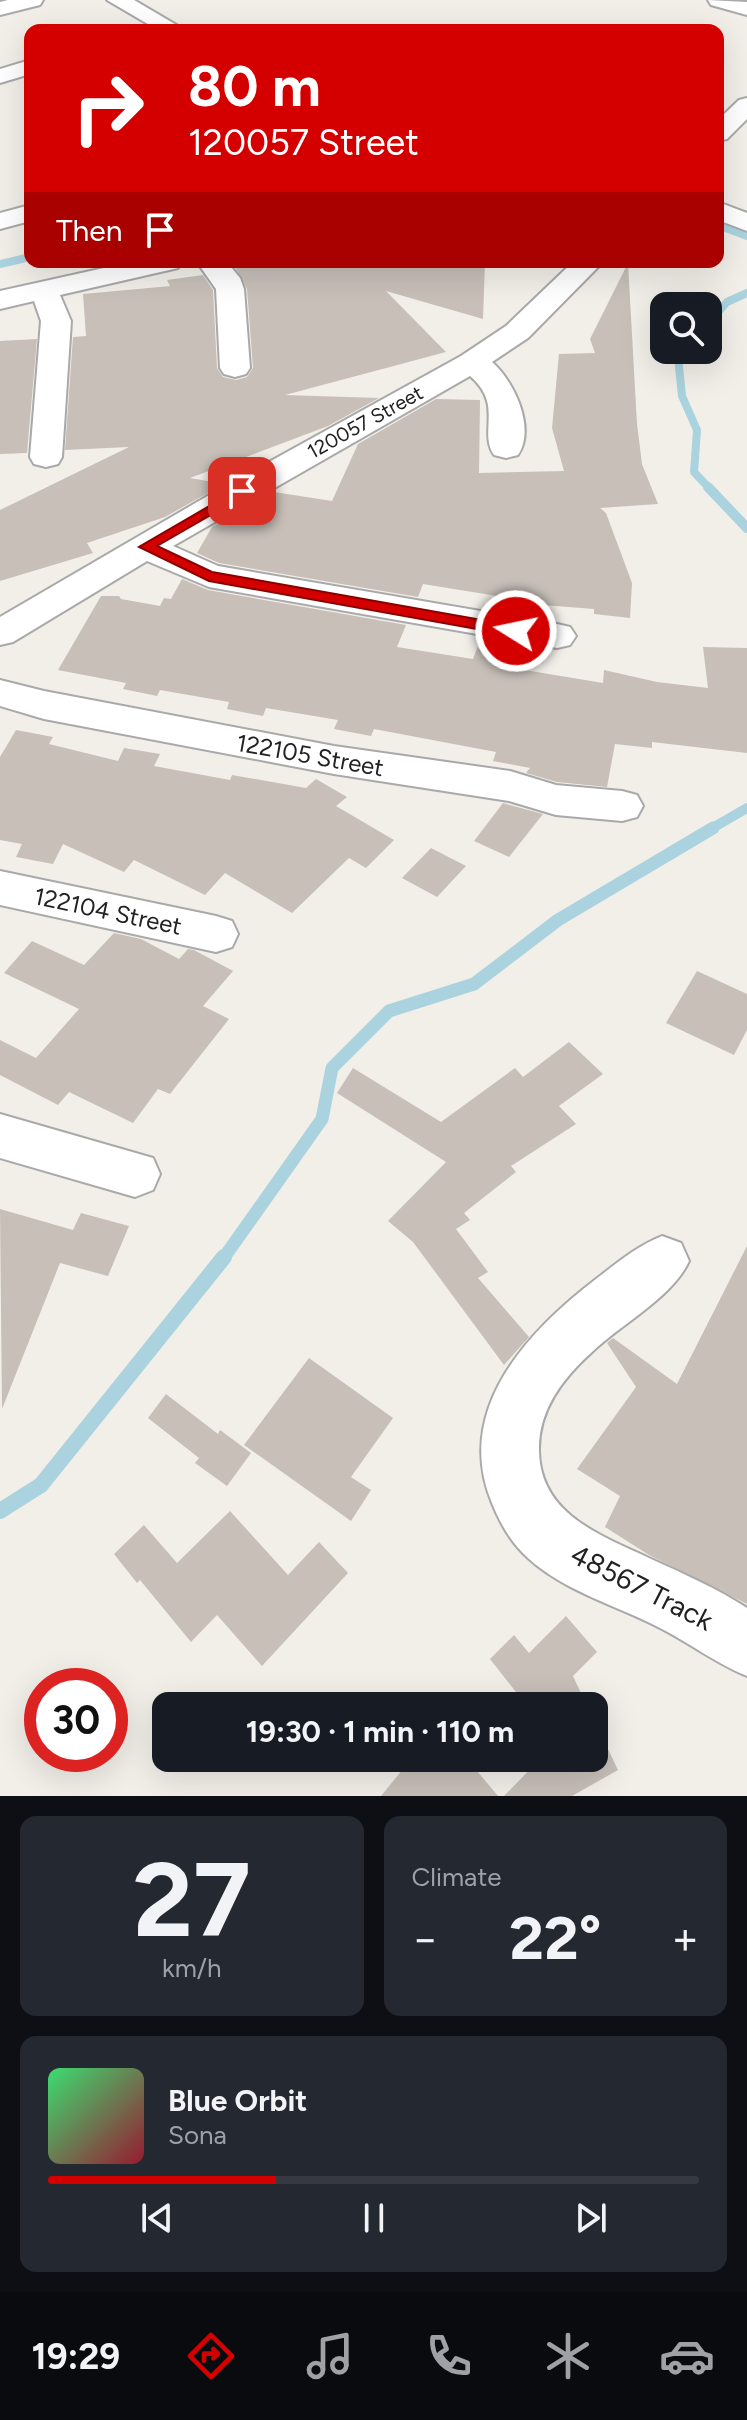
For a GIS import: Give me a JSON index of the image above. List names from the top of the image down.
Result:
{
  "streets": {
    "street": [
      "120057 Street",
      "122105 Street",
      "122104 Street",
      "48567 Track"
    ]
  },
  "page": {
    "turn": ["80 m", "120057 Street"],
    "then": "Then",
    "limit": "30",
    "trip": "19:30 · 1 min · 110 m",
    "tile": [
      ["27", "km/h"],
      "Climate"
    ],
    "heat": ["−", "22°", "+"],
    "song": ["Blue Orbit", "Sona"],
    "tabs": "19:29"
  }
}
